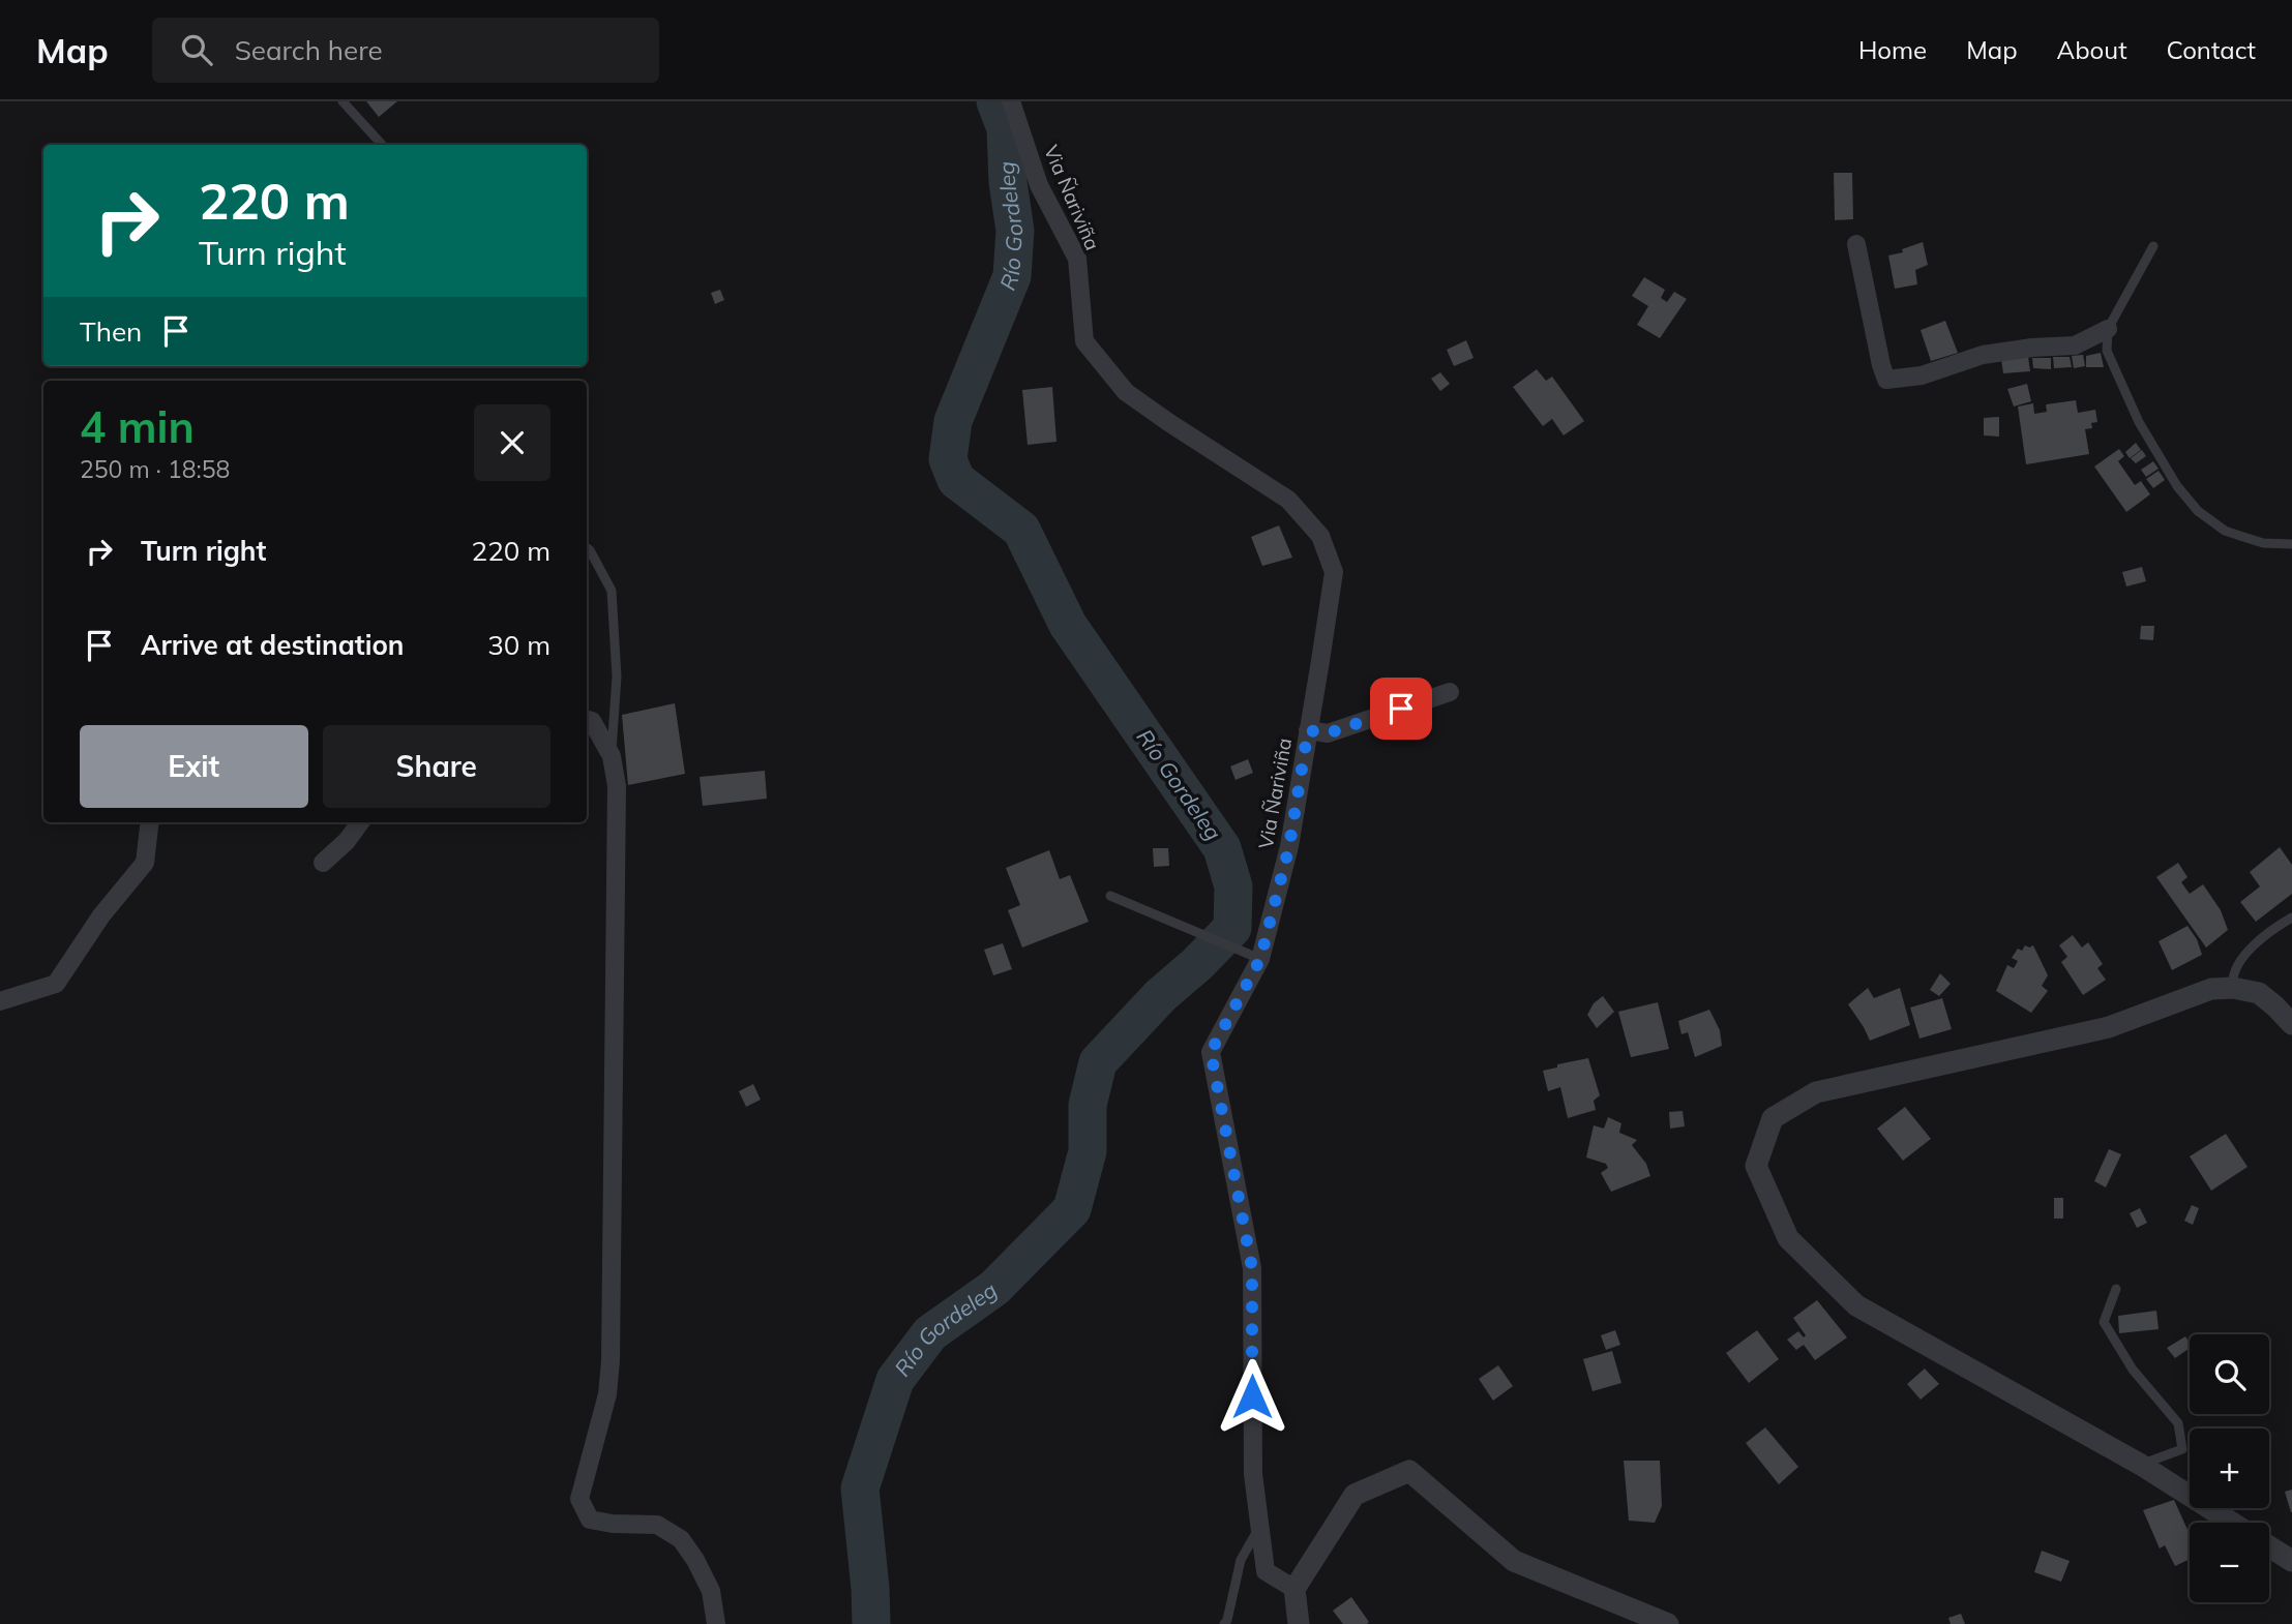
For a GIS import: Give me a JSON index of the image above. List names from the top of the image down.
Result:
{
  "streets": {
    "street": ["Via Ñariviña"]
  },
  "water": ["Río Gordeleg"],
  "page": {
    "header": "Map",
    "search": "Search here",
    "nav": [
      "Home",
      "Map",
      "About",
      "Contact"
    ],
    "turn": ["220 m", "Turn right"],
    "then": "Then",
    "heading": ["4 min", "250 m · 18:58"],
    "list": [
      {
        "name": "Turn right",
        "value": "220 m"
      },
      {
        "name": "Arrive at destination",
        "value": "30 m"
      }
    ],
    "buttons": ["Exit", "Share"],
    "map_buttons": ["+", "−"]
  }
}
